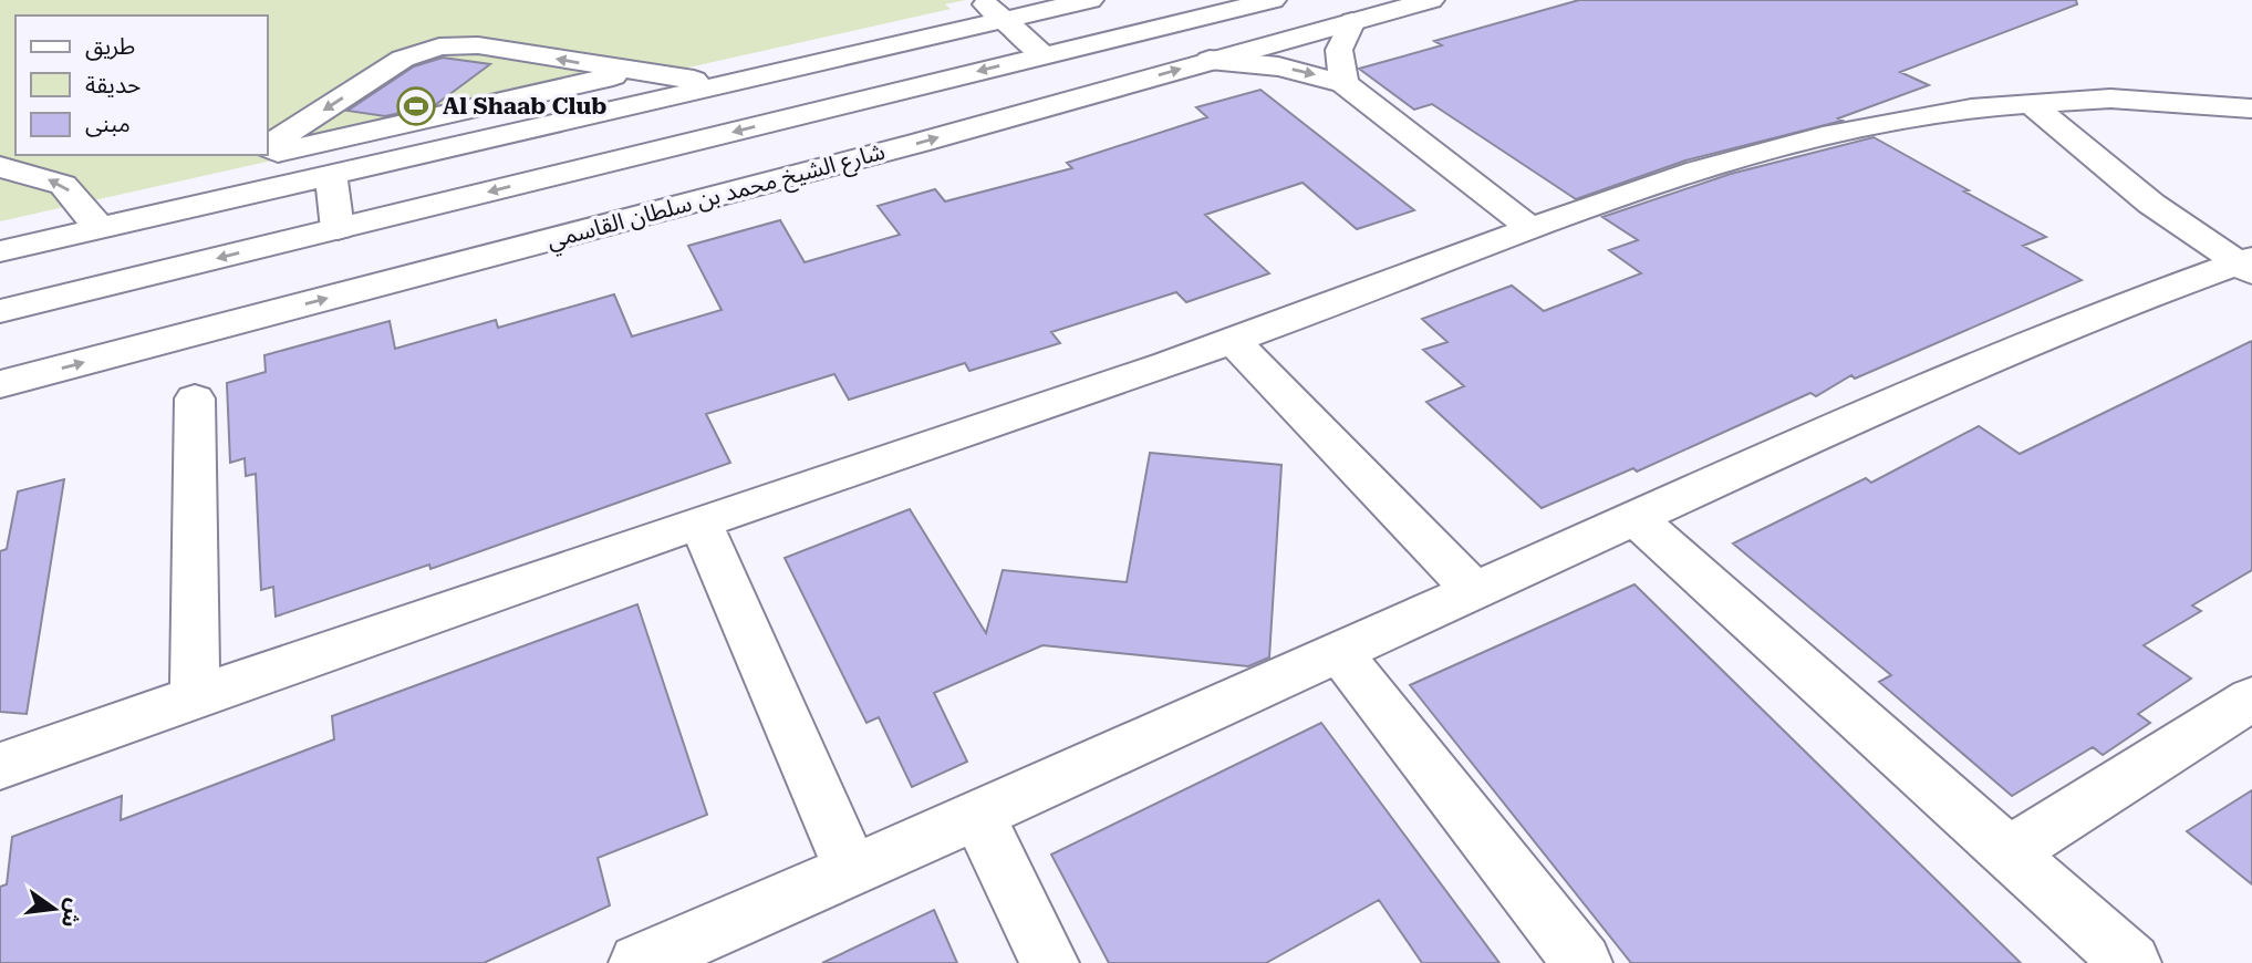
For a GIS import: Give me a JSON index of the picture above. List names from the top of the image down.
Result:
{
  "streets": {
    "street": ["شارع الشيخ محمد بن سلطان القاسمي"]
  },
  "places": {
    "sports": ["Al Shaab Club"]
  },
  "legend": ["طريق", "حديقة", "مبنى"],
  "north": "right"
}
